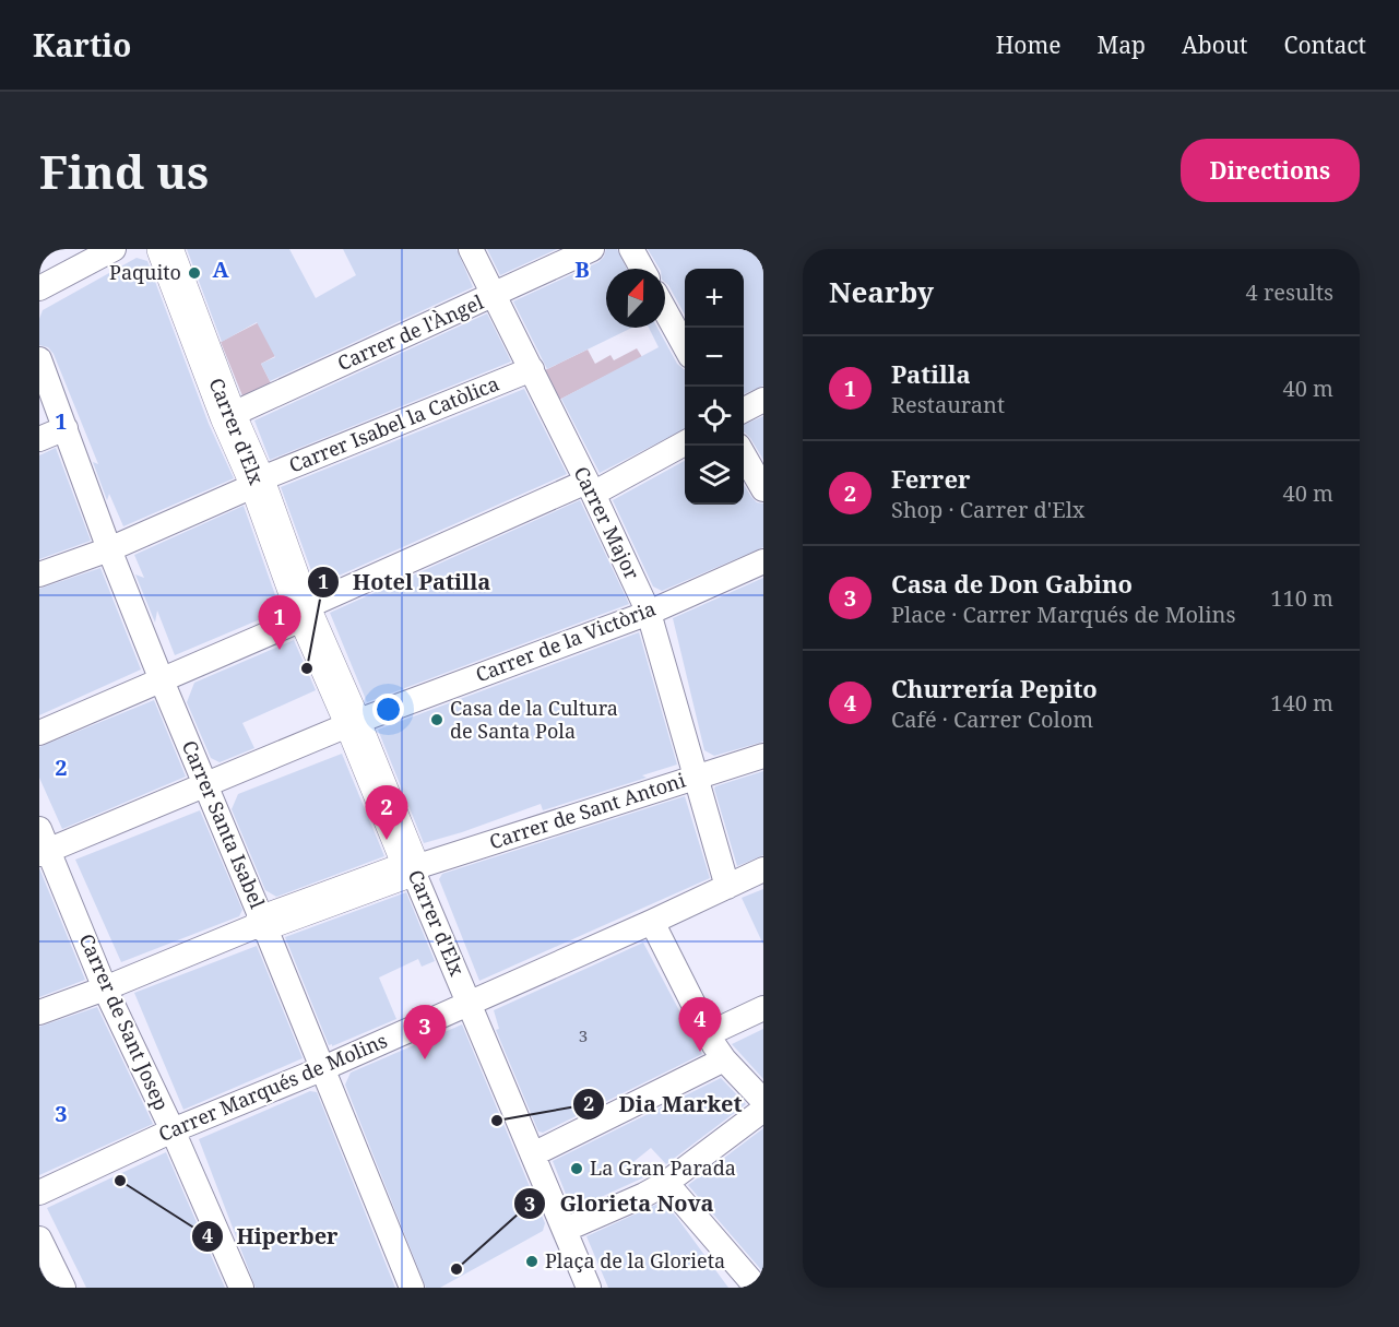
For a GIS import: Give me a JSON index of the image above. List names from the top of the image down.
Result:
{
  "streets": {
    "street": [
      "Carrer de l'Àngel",
      "Carrer Isabel la Catòlica",
      "Carrer d'Elx",
      "Carrer Major",
      "Carrer de la Victòria",
      "Carrer de Sant Antoni",
      "Carrer Santa Isabel",
      "Carrer de Sant Josep",
      "Carrer Marqués de Molins"
    ]
  },
  "crossings": [
    ["Carrer de l'Àngel", "Carrer d'Elx"],
    ["Carrer de l'Àngel", "Carrer Major"],
    ["Carrer Isabel la Catòlica", "Carrer d'Elx"],
    ["Carrer Isabel la Catòlica", "Carrer Major"],
    ["Carrer Isabel la Catòlica", "Carrer Santa Isabel"],
    ["Carrer d'Elx", "Carrer de la Victòria"],
    ["Carrer d'Elx", "Carrer de Sant Antoni"],
    ["Carrer d'Elx", "Carrer Marqués de Molins"],
    ["Carrer Major", "Carrer de la Victòria"],
    ["Carrer Major", "Carrer de Sant Antoni"],
    ["Carrer Major", "Carrer Marqués de Molins"],
    ["Carrer de la Victòria", "Carrer Santa Isabel"],
    ["Carrer de la Victòria", "Carrer de Sant Josep"],
    ["Carrer Santa Isabel", "Carrer Marqués de Molins"],
    ["Carrer de Sant Josep", "Carrer Marqués de Molins"]
  ],
  "places": [
    "Paquito",
    "Hotel Patilla",
    "Casa de la Cultura de Santa Pola",
    "Dia Market",
    "La Gran Parada",
    "Hiperber",
    "Plaça de la Glorieta",
    "Glorieta Nova"
  ],
  "house_numbers": ["3"],
  "north": "top",
  "page": {
    "header": "Kartio",
    "nav": [
      "Home",
      "Map",
      "About",
      "Contact"
    ],
    "buttons": "Directions",
    "title": "Find us",
    "heading": ["Nearby", "4 results"],
    "map_buttons": ["+", "−"],
    "list": [
      {
        "mark": "1",
        "name": "Patilla",
        "note": "Restaurant",
        "value": "40 m"
      },
      {
        "mark": "2",
        "name": "Ferrer",
        "note": "Shop · Carrer d'Elx",
        "value": "40 m"
      },
      {
        "mark": "3",
        "name": "Casa de Don Gabino",
        "note": "Place · Carrer Marqués de Molins",
        "value": "110 m"
      },
      {
        "mark": "4",
        "name": "Churrería Pepito",
        "note": "Café · Carrer Colom",
        "value": "140 m"
      }
    ],
    "pins": [
      "1",
      "2",
      "4",
      "3"
    ]
  },
  "grid": {
    "columns": ["A", "B"],
    "rows": ["1", "2", "3"]
  }
}
